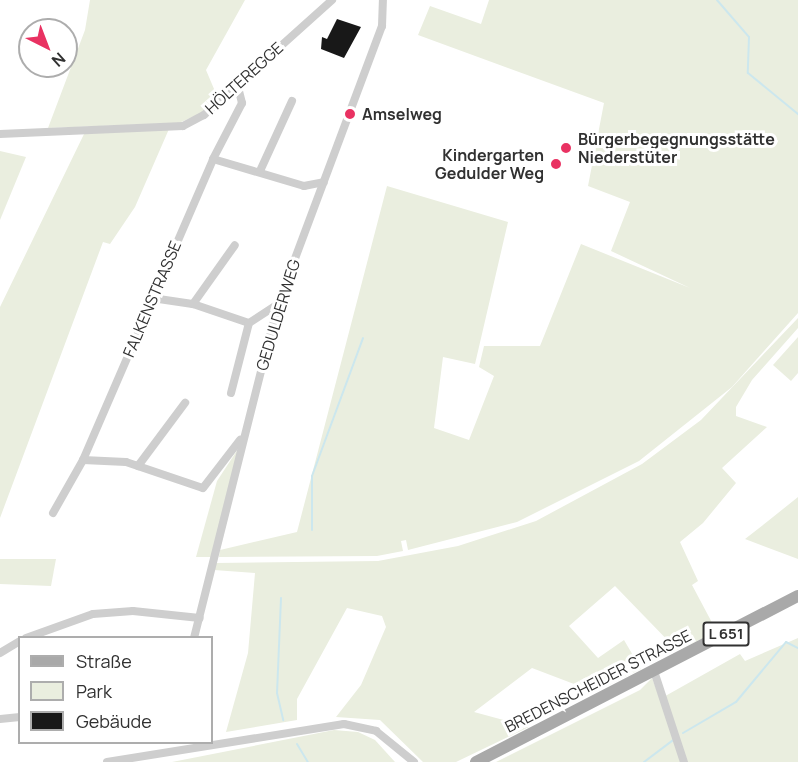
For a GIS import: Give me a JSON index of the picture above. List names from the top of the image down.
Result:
{
  "streets": {
    "main road": ["L 651", "BREDENSCHEIDER STRASSE"],
    "street": ["HÖLTEREGGE", "FALKENSTRASSE", "GEDULDERWEG"]
  },
  "crossings": [
    ["HÖLTEREGGE", "FALKENSTRASSE"]
  ],
  "places": ["Amselweg", "Bürgerbegegnungsstätte Niederstüter", "Kindergarten Gedulder Weg"],
  "legend": ["Straße", "Park", "Gebäude"],
  "north": "bottom right"
}
